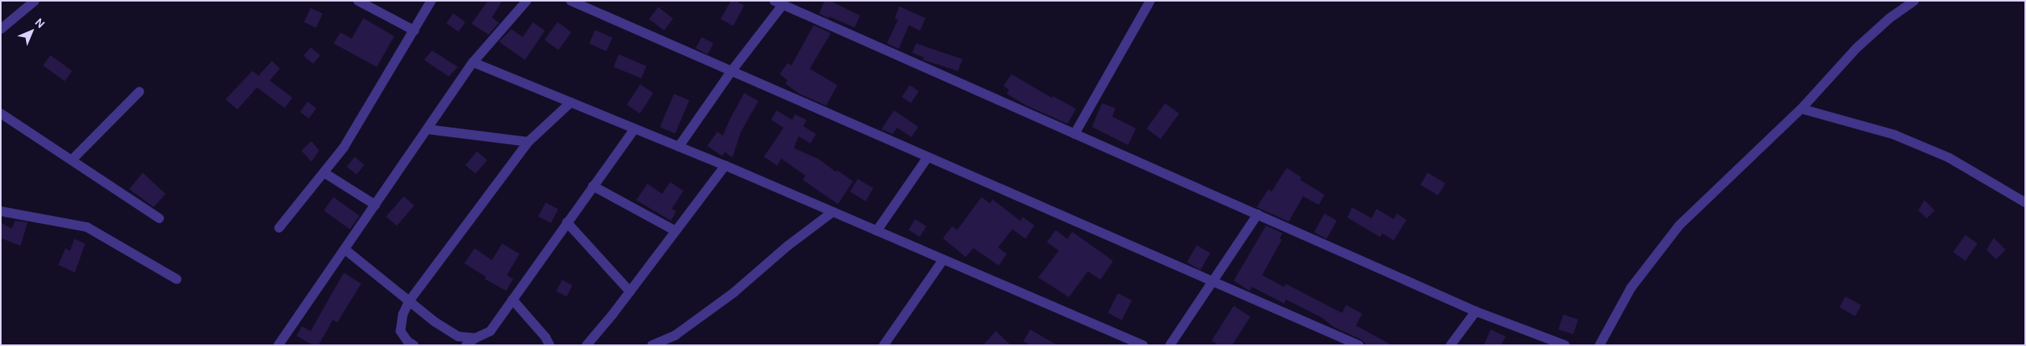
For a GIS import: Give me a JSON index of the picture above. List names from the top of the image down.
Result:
{
  "north": "top right"
}
